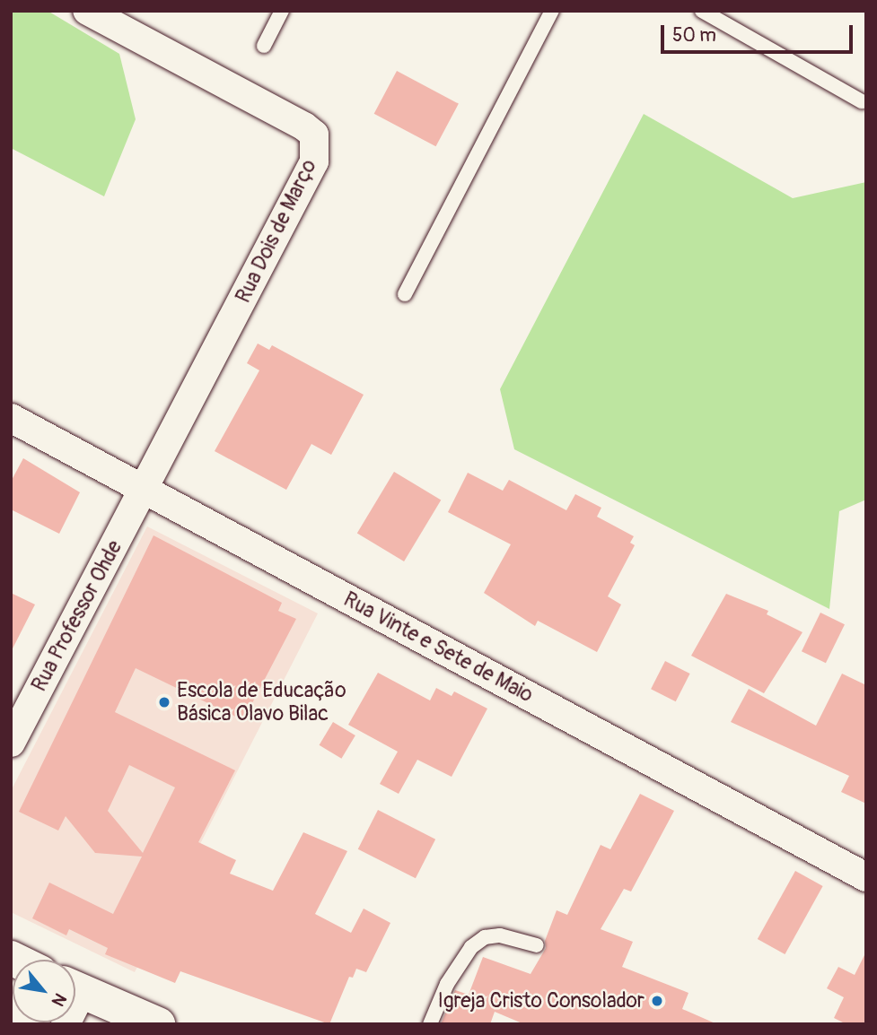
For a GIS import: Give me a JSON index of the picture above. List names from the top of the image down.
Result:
{
  "streets": {
    "street": ["Rua Dois de Março", "Rua Professor Ohde", "Rua Vinte e Sete de Maio"]
  },
  "crossings": [
    ["Rua Dois de Março", "Rua Professor Ohde"],
    ["Rua Dois de Março", "Rua Vinte e Sete de Maio"],
    ["Rua Professor Ohde", "Rua Vinte e Sete de Maio"]
  ],
  "places": ["Escola de Educação Básica Olavo Bilac", "Igreja Cristo Consolador"],
  "scale_bar": "50 m",
  "north": "bottom right"
}
